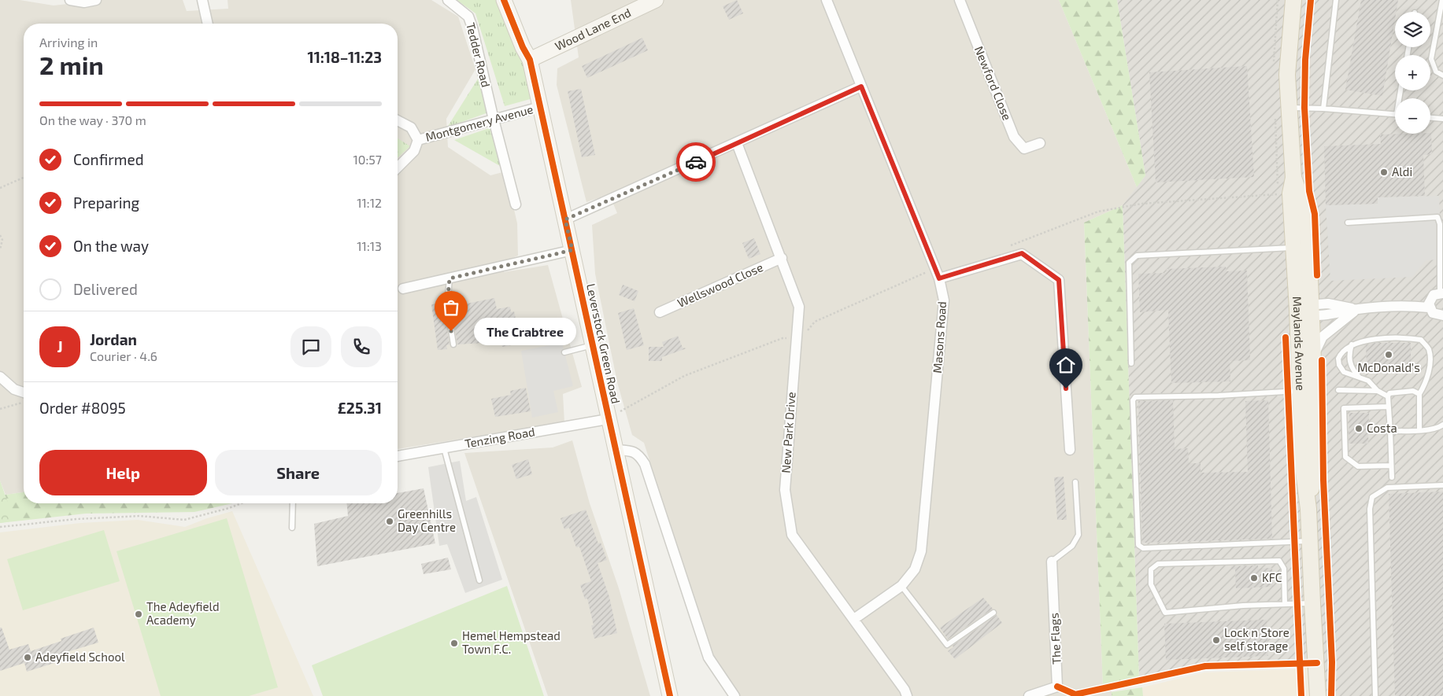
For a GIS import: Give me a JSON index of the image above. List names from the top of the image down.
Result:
{
  "streets": {
    "main road": ["Maylands Avenue"],
    "street": [
      "Wood Lane End",
      "Tedder Road",
      "Newford Close",
      "Montgomery Avenue",
      "Wellswood Close",
      "Masons Road",
      "Leverstock Green Road",
      "New Park Drive",
      "Tenzing Road",
      "The Flags"
    ]
  },
  "crossings": [
    ["Wood Lane End", "Leverstock Green Road"],
    ["Tedder Road", "Montgomery Avenue"],
    ["Montgomery Avenue", "Leverstock Green Road"],
    ["Wellswood Close", "New Park Drive"],
    ["Masons Road", "New Park Drive"],
    ["Leverstock Green Road", "Tenzing Road"]
  ],
  "places": [
    "Aldi",
    "The Crabtree",
    "McDonald's",
    "Costa",
    "Greenhills Day Centre",
    "KFC",
    "The Adeyfield Academy",
    "Lock n Store self storage",
    "Hemel Hempstead Town F.C.",
    "Adeyfield School"
  ],
  "page": {
    "map_buttons": ["+", "−"],
    "heading": ["2 min", "Arriving in", "11:18–11:23"],
    "panel": [
      "Jordan",
      "Courier · 4.6",
      "Order #8095",
      "£25.31"
    ],
    "bar": "On the way · 370 m",
    "list": [
      ["Confirmed", "10:57"],
      ["Preparing", "11:12"],
      ["On the way", "11:13"],
      "Delivered"
    ],
    "bubble": "The Crabtree",
    "round": "J",
    "buttons": ["Help", "Share"]
  }
}
